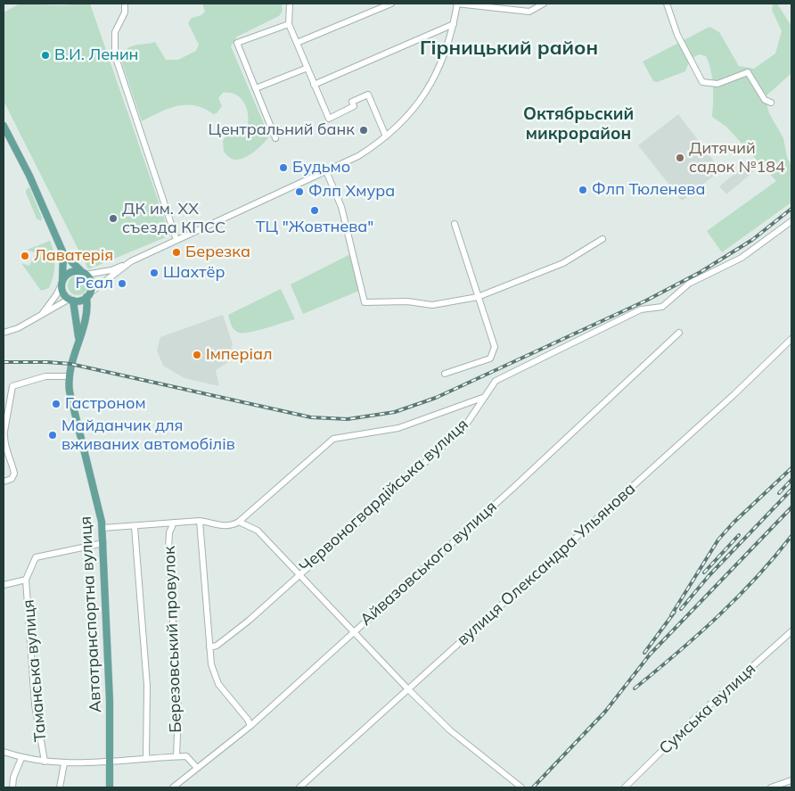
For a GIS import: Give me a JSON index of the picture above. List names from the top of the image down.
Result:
{
  "streets": {
    "main road": ["Автотранспортна вулиця"],
    "street": [
      "Червоногвардійська вулиця",
      "Айвазовського вулиця",
      "вулиця Олександра Ульянова",
      "Березовський провулок",
      "Таманська вулиця",
      "Сумська вулиця"
    ]
  },
  "districts": ["Гірницький район", "Октябрьский микрорайон"],
  "places": [
    "В.И. Ленин",
    "Центральний банк",
    "Дитячий садок №184",
    "Будьмо",
    "Флп Тюленева",
    "Флп Хмура",
    "ТЦ \"Жовтнева\"",
    "ДК им. XX съезда КПСС",
    "Березка",
    "Лаватерія",
    "Шахтёр",
    "Рєал",
    "Імперіал",
    "Гастроном",
    "Майданчик для вживаних автомобілів"
  ]
}
